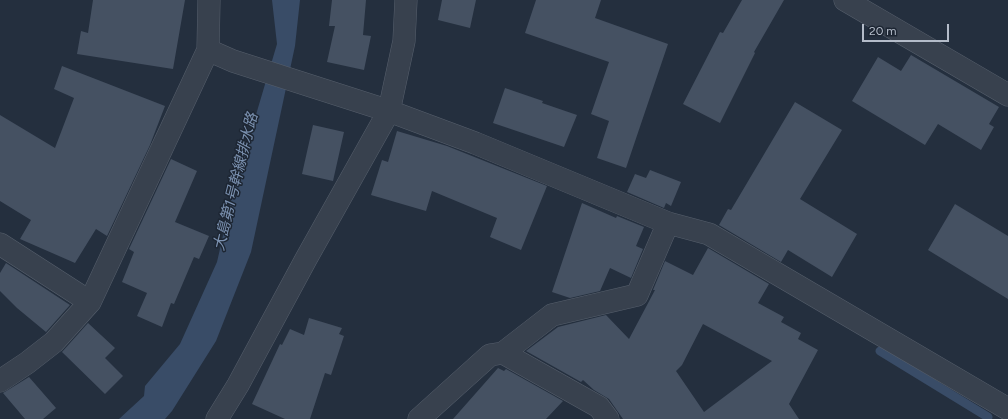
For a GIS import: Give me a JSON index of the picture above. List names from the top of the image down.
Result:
{
  "water": ["大島第1号幹線排水路"],
  "scale_bar": "20 m"
}
